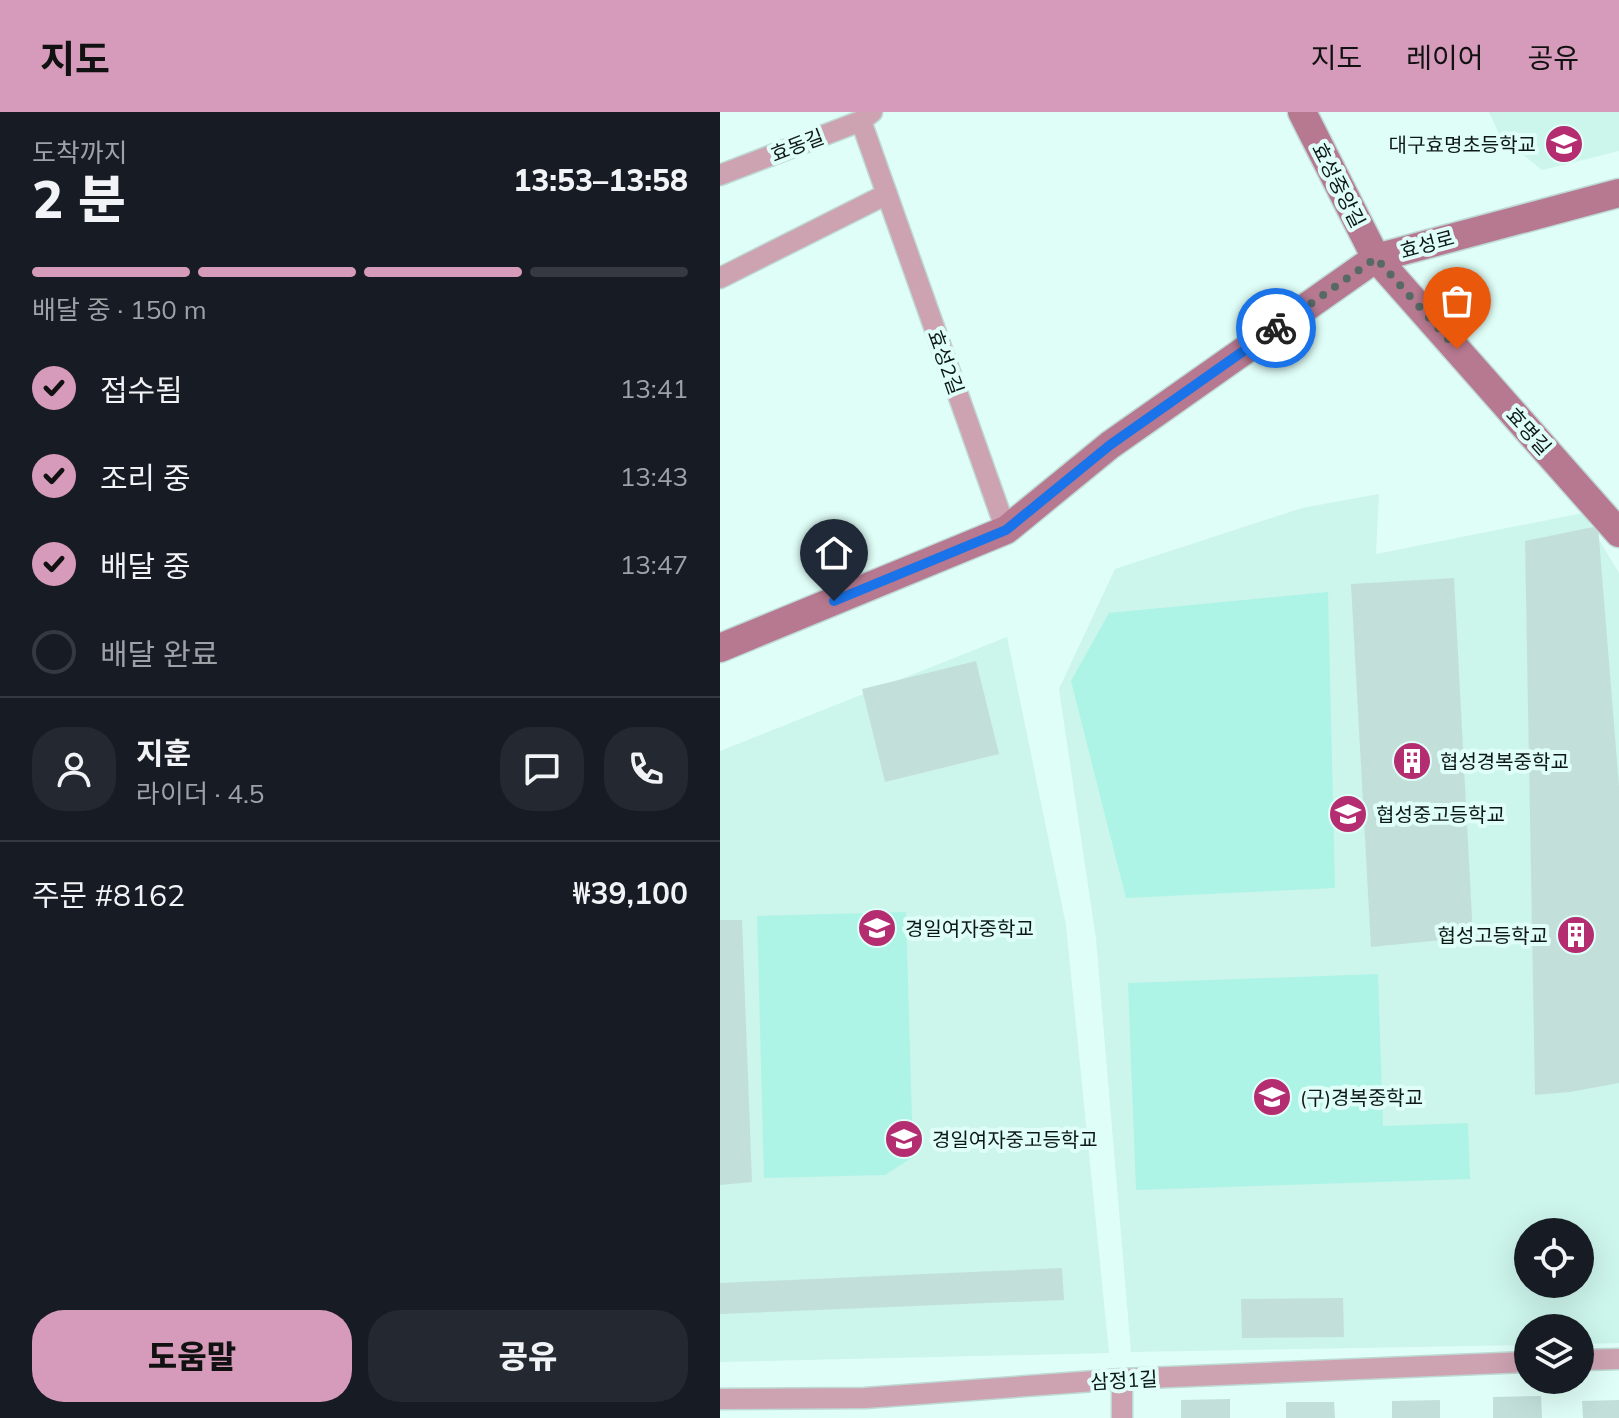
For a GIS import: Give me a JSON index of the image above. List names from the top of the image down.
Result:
{
  "streets": {
    "main road": ["효성중앙길", "효성로", "효명길"],
    "street": ["효동길", "효성2길", "삼정1길"]
  },
  "crossings": [
    ["효동길", "효성2길"],
    ["효성중앙길", "효성로"],
    ["효성중앙길", "효명길"],
    ["효성로", "효성2길"],
    ["효성로", "효명길"]
  ],
  "places": {
    "school or university": [
      "대구효명초등학교",
      "협성중고등학교",
      "경일여자중학교",
      "(구)경복중학교",
      "경일여자중고등학교"
    ],
    "building": ["협성경복중학교", "협성고등학교"]
  },
  "page": {
    "header": "지도",
    "nav": ["지도", "레이어", "공유"],
    "heading": ["2 분", "도착까지", "13:53–13:58"],
    "panel": [
      "지훈",
      "라이더 · 4.5",
      "주문 #8162",
      "₩39,100"
    ],
    "bar": "배달 중 · 150 m",
    "list": [
      ["접수됨", "13:41"],
      ["조리 중", "13:43"],
      ["배달 중", "13:47"],
      "배달 완료"
    ],
    "buttons": ["도움말", "공유"]
  }
}
